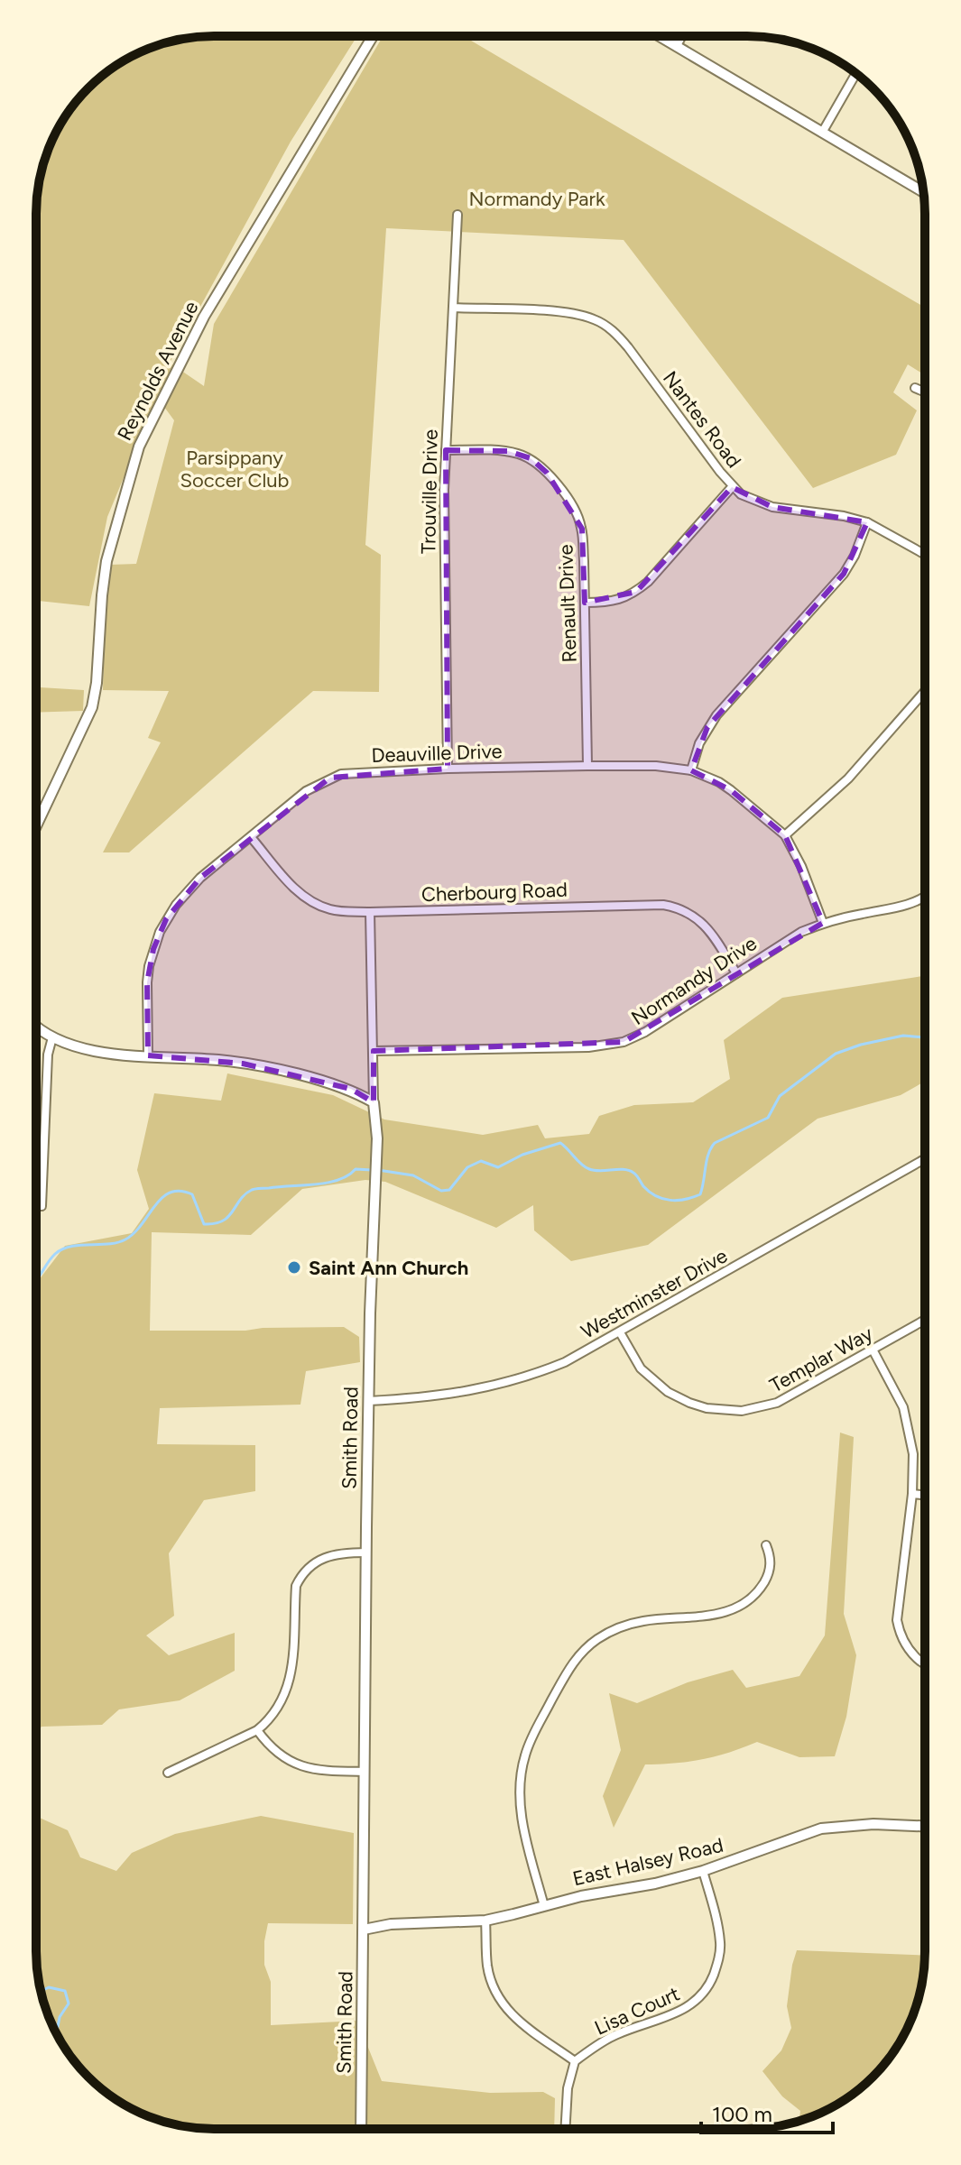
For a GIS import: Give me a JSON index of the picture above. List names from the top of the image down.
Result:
{
  "streets": {
    "street": [
      "Reynolds Avenue",
      "Nantes Road",
      "Trouville Drive",
      "Renault Drive",
      "Deauville Drive",
      "Cherbourg Road",
      "Normandy Drive",
      "Westminster Drive",
      "Templar Way",
      "Smith Road",
      "East Halsey Road",
      "Lisa Court"
    ]
  },
  "crossings": [
    ["Nantes Road", "Trouville Drive"],
    ["Trouville Drive", "Renault Drive"],
    ["Trouville Drive", "Deauville Drive"],
    ["Renault Drive", "Deauville Drive"],
    ["Deauville Drive", "Cherbourg Road"],
    ["Deauville Drive", "Normandy Drive"],
    ["Cherbourg Road", "Normandy Drive"],
    ["Westminster Drive", "Templar Way"],
    ["Westminster Drive", "Smith Road"],
    ["Smith Road", "East Halsey Road"],
    ["East Halsey Road", "Lisa Court"]
  ],
  "parks": ["Normandy Park", "Parsippany Soccer Club"],
  "places": ["Saint Ann Church"],
  "scale_bar": "100 m"
}
